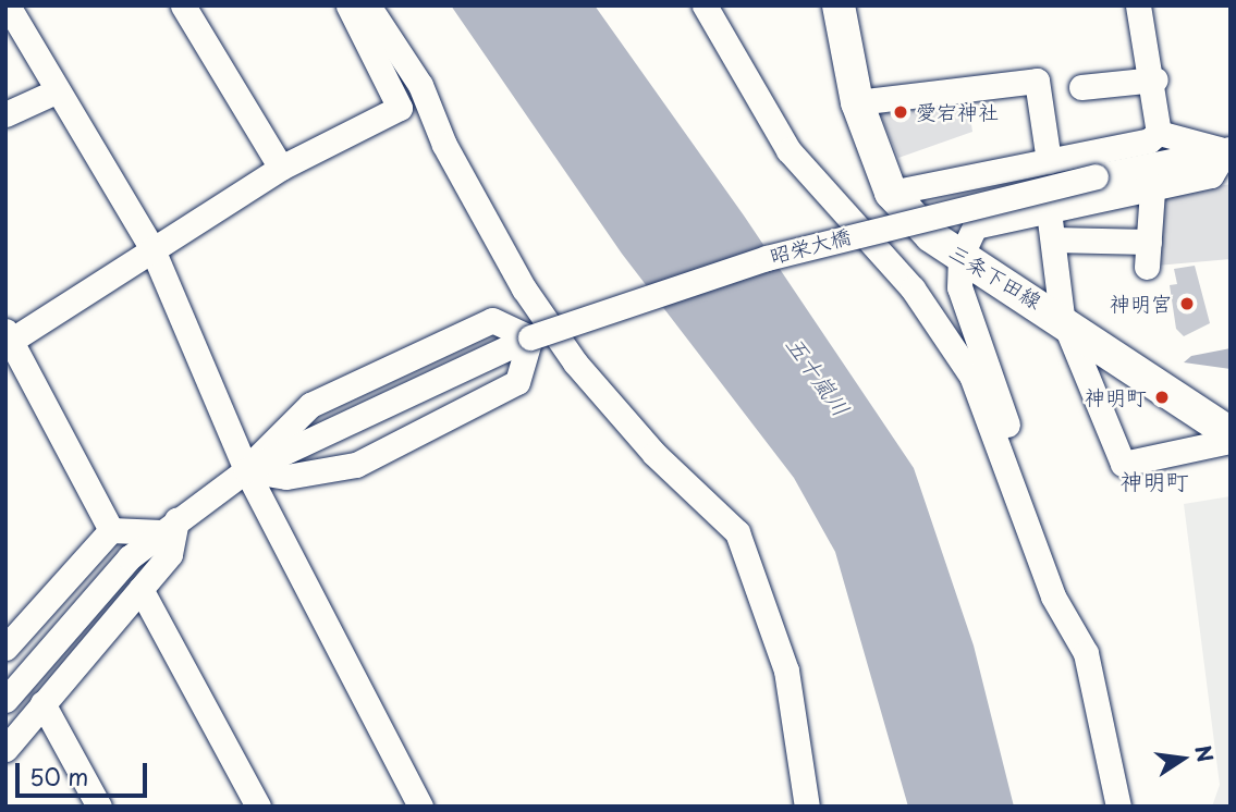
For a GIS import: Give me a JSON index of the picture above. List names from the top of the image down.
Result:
{
  "streets": {
    "main road": ["三条下田線"],
    "street": ["昭栄大橋"]
  },
  "districts": ["神明町"],
  "water": ["五十嵐川"],
  "places": ["愛宕神社", "神明宮", "神明町"],
  "scale_bar": "50 m",
  "north": "right"
}
